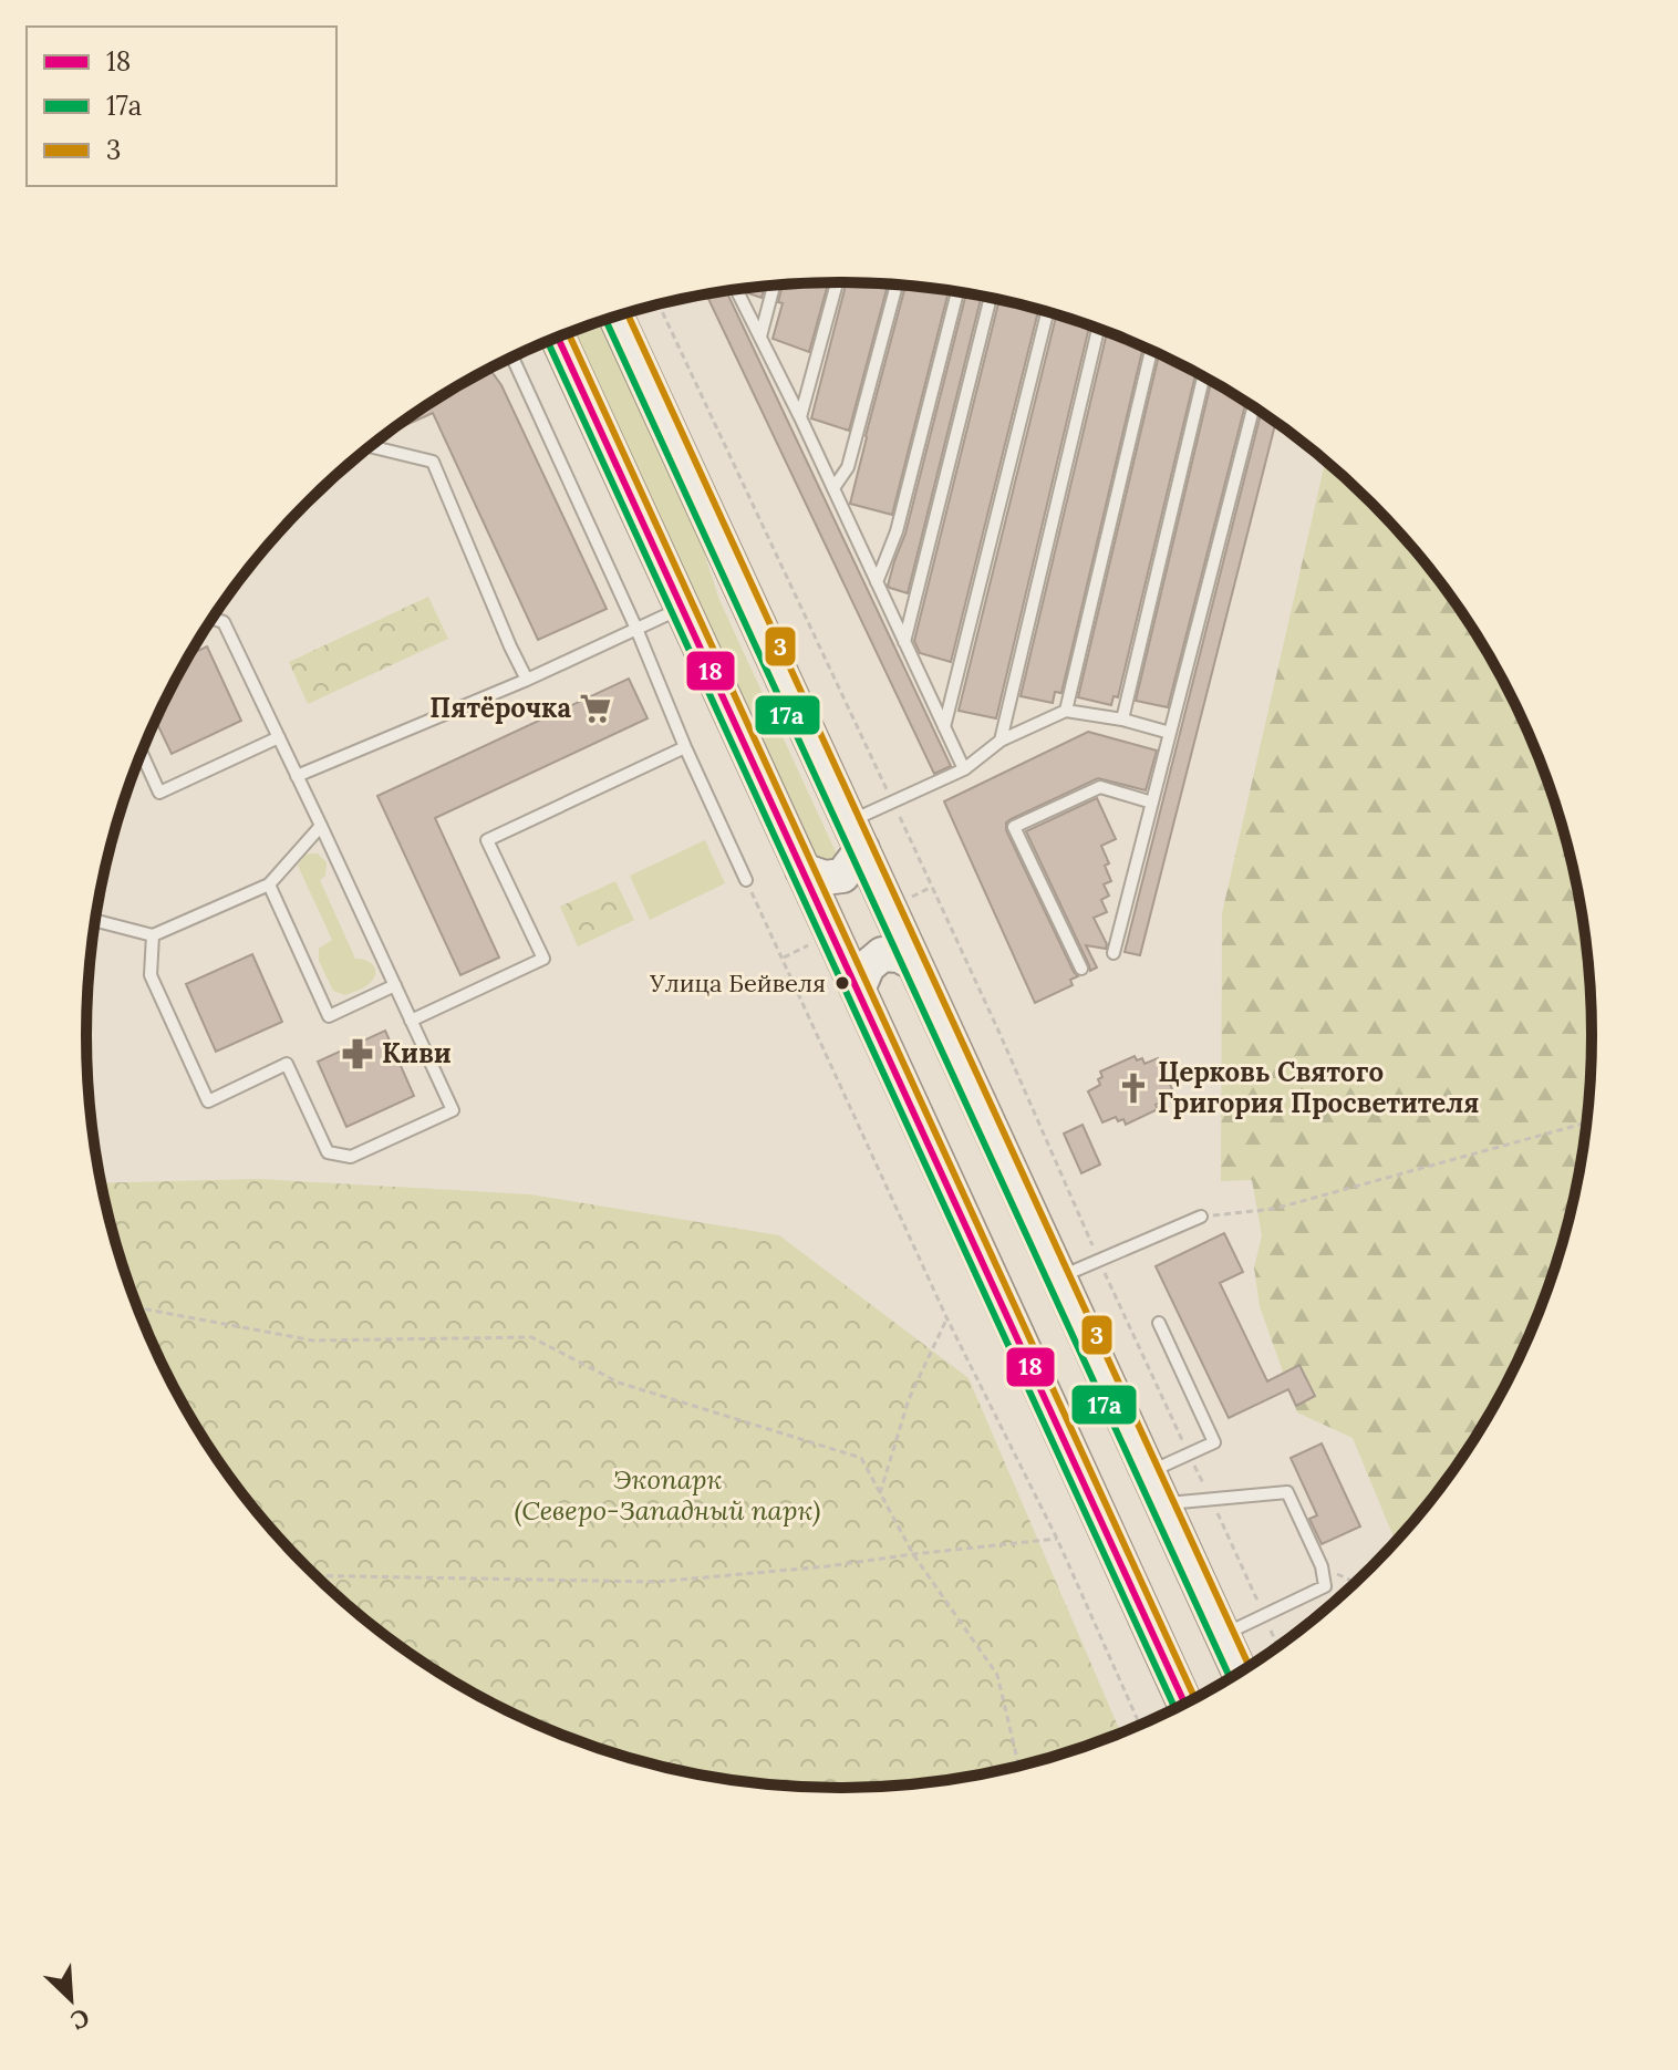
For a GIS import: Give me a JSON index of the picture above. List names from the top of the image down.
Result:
{
  "parks": ["Экопарк (Северо-Западный парк)"],
  "places": {
    "supermarket": ["Пятёрочка"],
    "other": ["Улица Бейвеля"],
    "pharmacy": ["Киви"],
    "church": ["Церковь Святого Григория Просветителя"]
  },
  "lines": ["transit line 3", "transit line 17a", "transit line 18"],
  "legend": ["18", "17a", "3"],
  "north": "bottom right"
}
